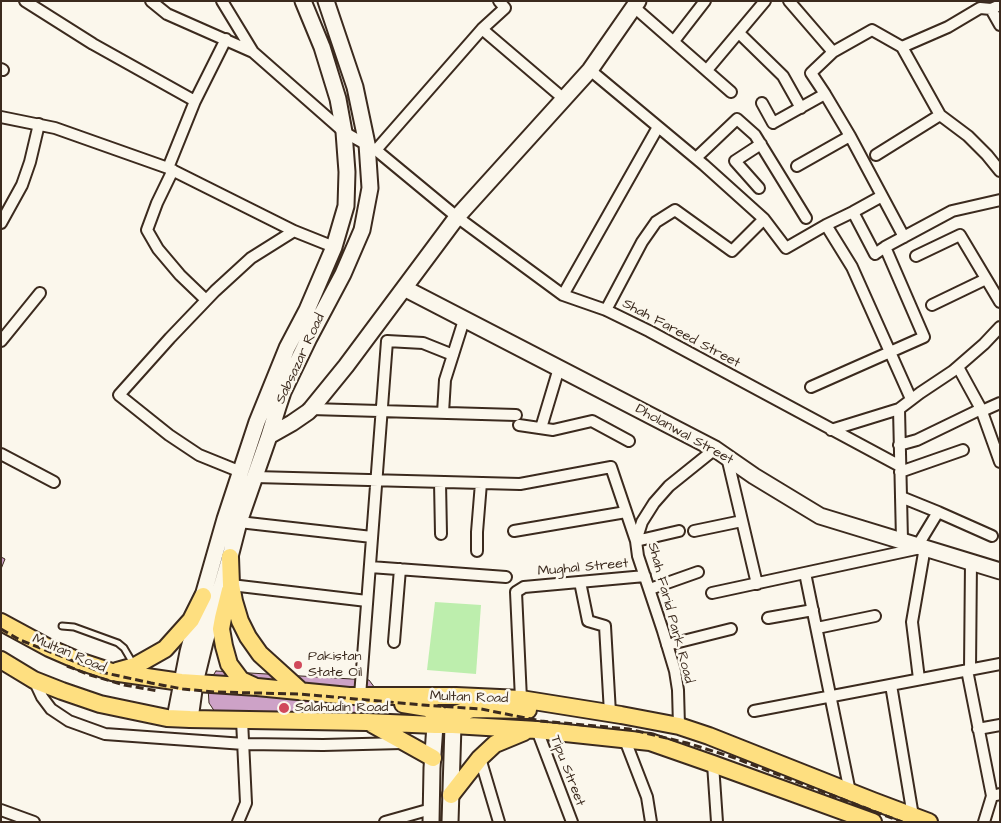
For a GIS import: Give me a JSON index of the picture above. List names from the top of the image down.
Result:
{
  "streets": {
    "main road": ["Sabsazar Road", "Dholanwal Street", "Multan Road"],
    "street": [
      "Shah Fareed Street",
      "Mughal Street",
      "Shah Farid Park Road",
      "Tipu Street"
    ]
  },
  "crossings": [
    ["Shah Fareed Street", "Sabsazar Road"],
    ["Sabsazar Road", "Multan Road"],
    ["Dholanwal Street", "Shah Farid Park Road"],
    ["Mughal Street", "Shah Farid Park Road"],
    ["Mughal Street", "Multan Road"],
    ["Shah Farid Park Road", "Multan Road"],
    ["Multan Road", "Tipu Street"]
  ],
  "places": ["Pakistan State Oil", "Salahudin Road"]
}
